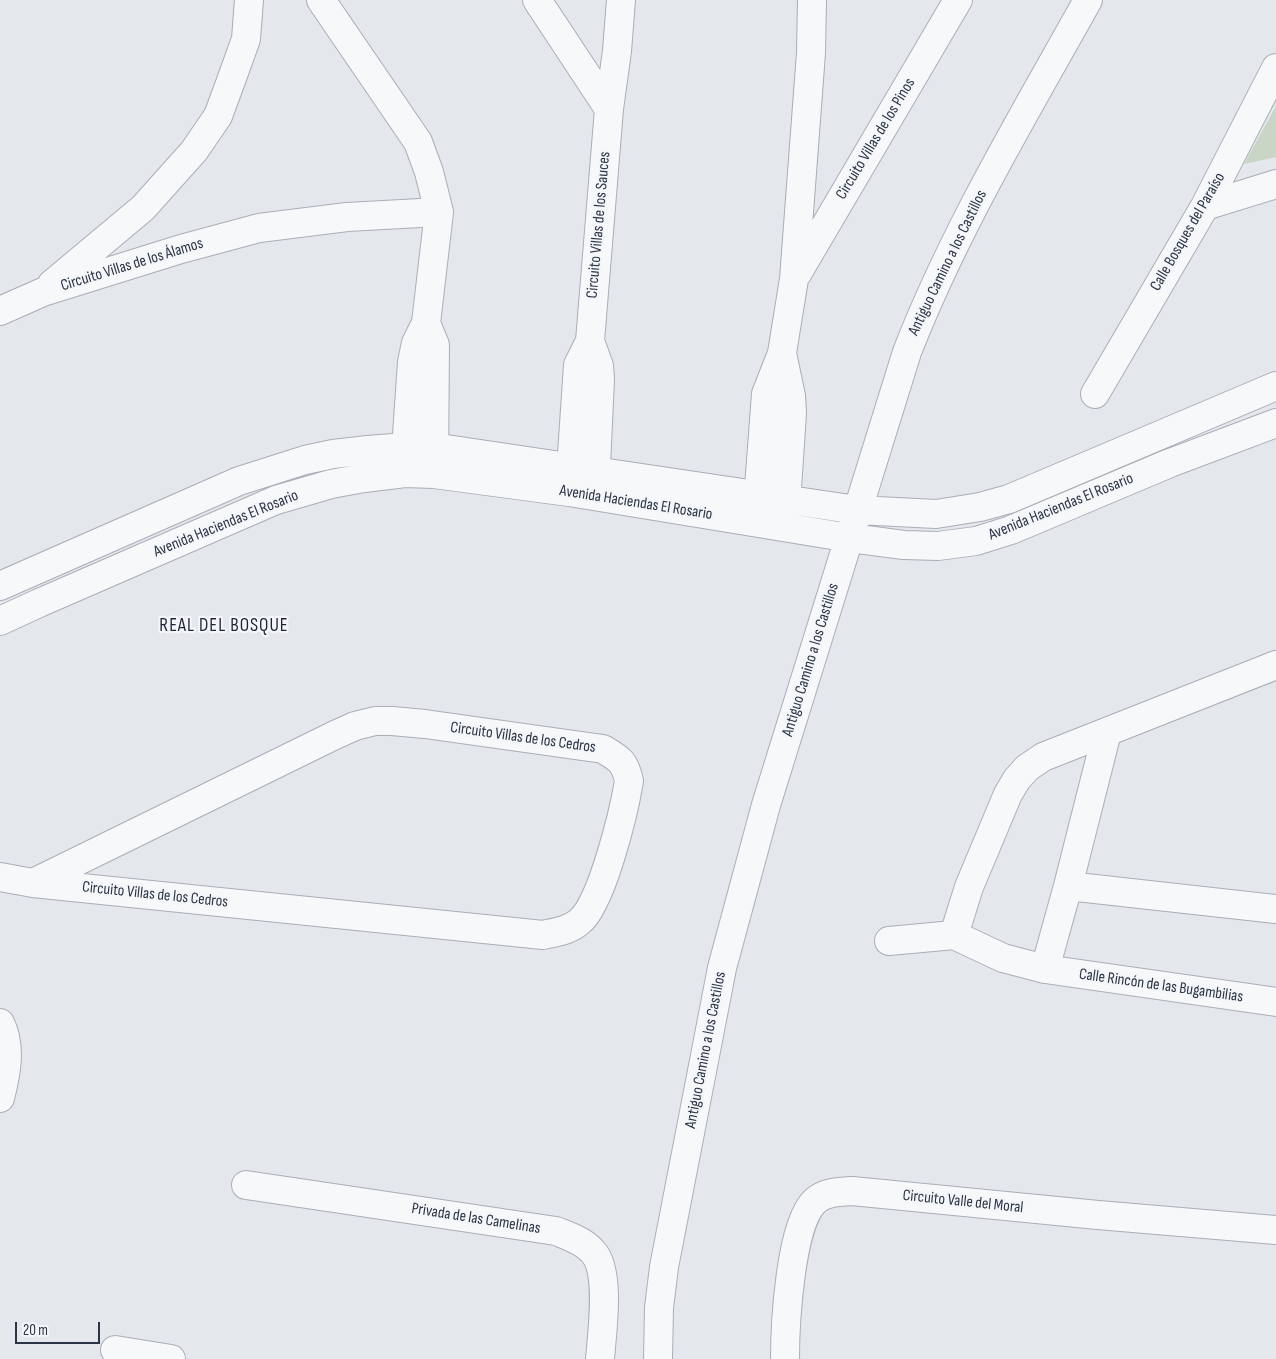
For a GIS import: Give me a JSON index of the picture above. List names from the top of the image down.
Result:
{
  "streets": {
    "street": [
      "Circuito Villas de los Pinos",
      "Circuito Villas de los Sauces",
      "Calle Bosques del Paraíso",
      "Antiguo Camino a los Castillos",
      "Circuito Villas de los Álamos",
      "Avenida Haciendas El Rosario",
      "Circuito Villas de los Cedros",
      "Calle Rincón de las Bugambilias",
      "Circuito Valle del Moral",
      "Privada de las Camelinas"
    ]
  },
  "crossings": [
    ["Circuito Villas de los Pinos", "Avenida Haciendas El Rosario"],
    ["Circuito Villas de los Sauces", "Avenida Haciendas El Rosario"],
    ["Antiguo Camino a los Castillos", "Avenida Haciendas El Rosario"]
  ],
  "districts": ["REAL DEL BOSQUE"],
  "scale_bar": "20 m"
}
